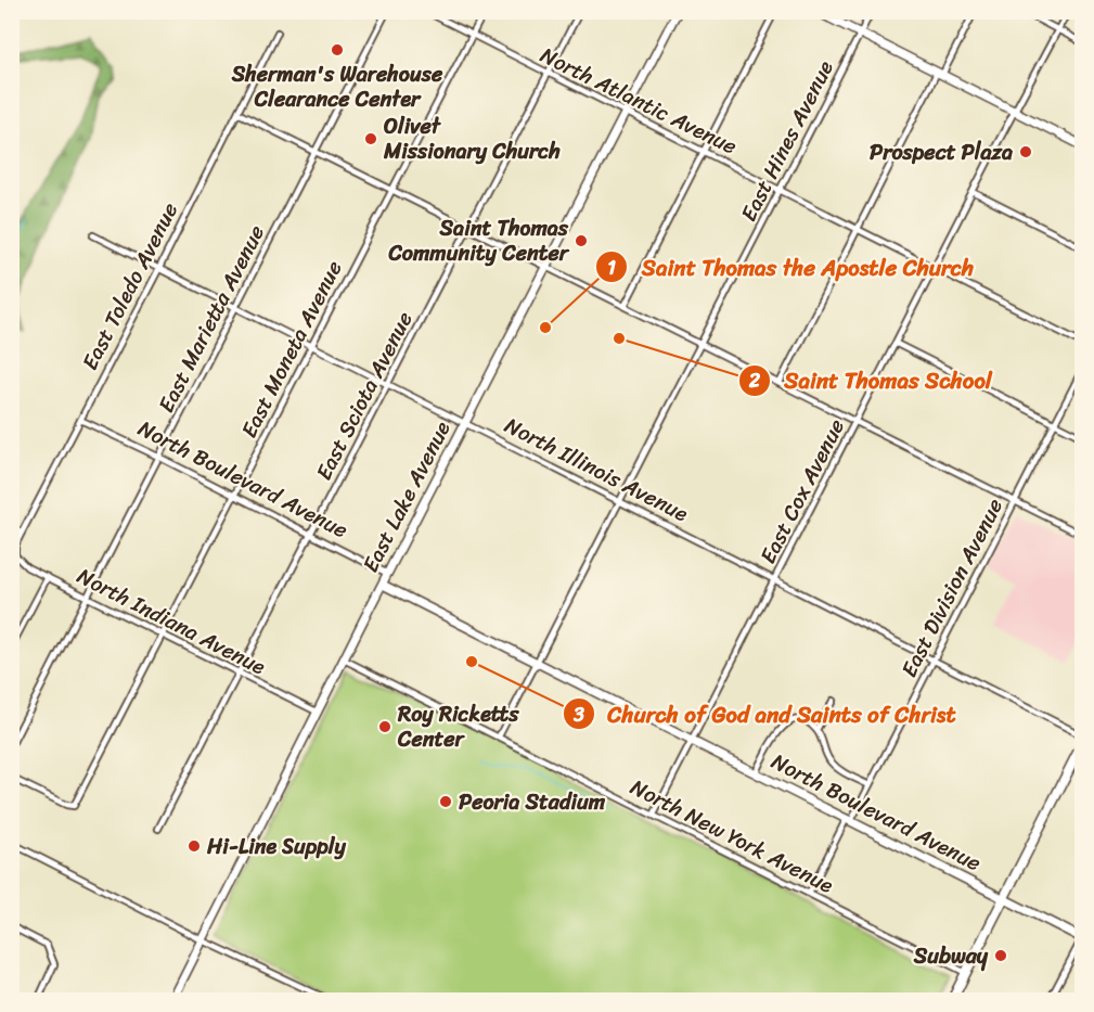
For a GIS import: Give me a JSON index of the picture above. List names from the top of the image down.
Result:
{
  "streets": {
    "street": [
      "North Atlantic Avenue",
      "East Hines Avenue",
      "East Toledo Avenue",
      "East Marietta Avenue",
      "East Moneta Avenue",
      "East Sciota Avenue",
      "North Illinois Avenue",
      "North Boulevard Avenue",
      "East Cox Avenue",
      "East Lake Avenue",
      "East Division Avenue",
      "North Indiana Avenue",
      "North New York Avenue"
    ]
  },
  "crossings": [
    ["North Atlantic Avenue", "East Hines Avenue"],
    ["North Atlantic Avenue", "East Moneta Avenue"],
    ["North Atlantic Avenue", "East Sciota Avenue"],
    ["North Atlantic Avenue", "East Cox Avenue"],
    ["North Atlantic Avenue", "East Lake Avenue"],
    ["East Hines Avenue", "North Illinois Avenue"],
    ["East Hines Avenue", "North Boulevard Avenue"],
    ["East Hines Avenue", "North New York Avenue"],
    ["East Toledo Avenue", "North Illinois Avenue"],
    ["East Toledo Avenue", "North Boulevard Avenue"],
    ["East Toledo Avenue", "North Indiana Avenue"],
    ["East Marietta Avenue", "North Illinois Avenue"],
    ["East Marietta Avenue", "North Boulevard Avenue"],
    ["East Marietta Avenue", "North Indiana Avenue"],
    ["East Moneta Avenue", "North Illinois Avenue"],
    ["East Moneta Avenue", "North Boulevard Avenue"],
    ["East Moneta Avenue", "North Indiana Avenue"],
    ["East Sciota Avenue", "North Illinois Avenue"],
    ["East Sciota Avenue", "North Boulevard Avenue"],
    ["East Sciota Avenue", "North Indiana Avenue"],
    ["North Illinois Avenue", "East Cox Avenue"],
    ["North Illinois Avenue", "East Lake Avenue"],
    ["North Illinois Avenue", "East Division Avenue"],
    ["North Boulevard Avenue", "East Cox Avenue"],
    ["North Boulevard Avenue", "East Lake Avenue"],
    ["North Boulevard Avenue", "East Division Avenue"],
    ["East Cox Avenue", "North New York Avenue"],
    ["East Lake Avenue", "North Indiana Avenue"],
    ["East Lake Avenue", "North New York Avenue"],
    ["East Division Avenue", "North New York Avenue"]
  ],
  "places": [
    "Sherman's Warehouse Clearance Center",
    "Olivet Missionary Church",
    "Prospect Plaza",
    "Saint Thomas Community Center",
    "Saint Thomas the Apostle Church",
    "Saint Thomas School",
    "Church of God and Saints of Christ",
    "Roy Ricketts Center",
    "Peoria Stadium",
    "Hi-Line Supply",
    "Subway"
  ]
}
